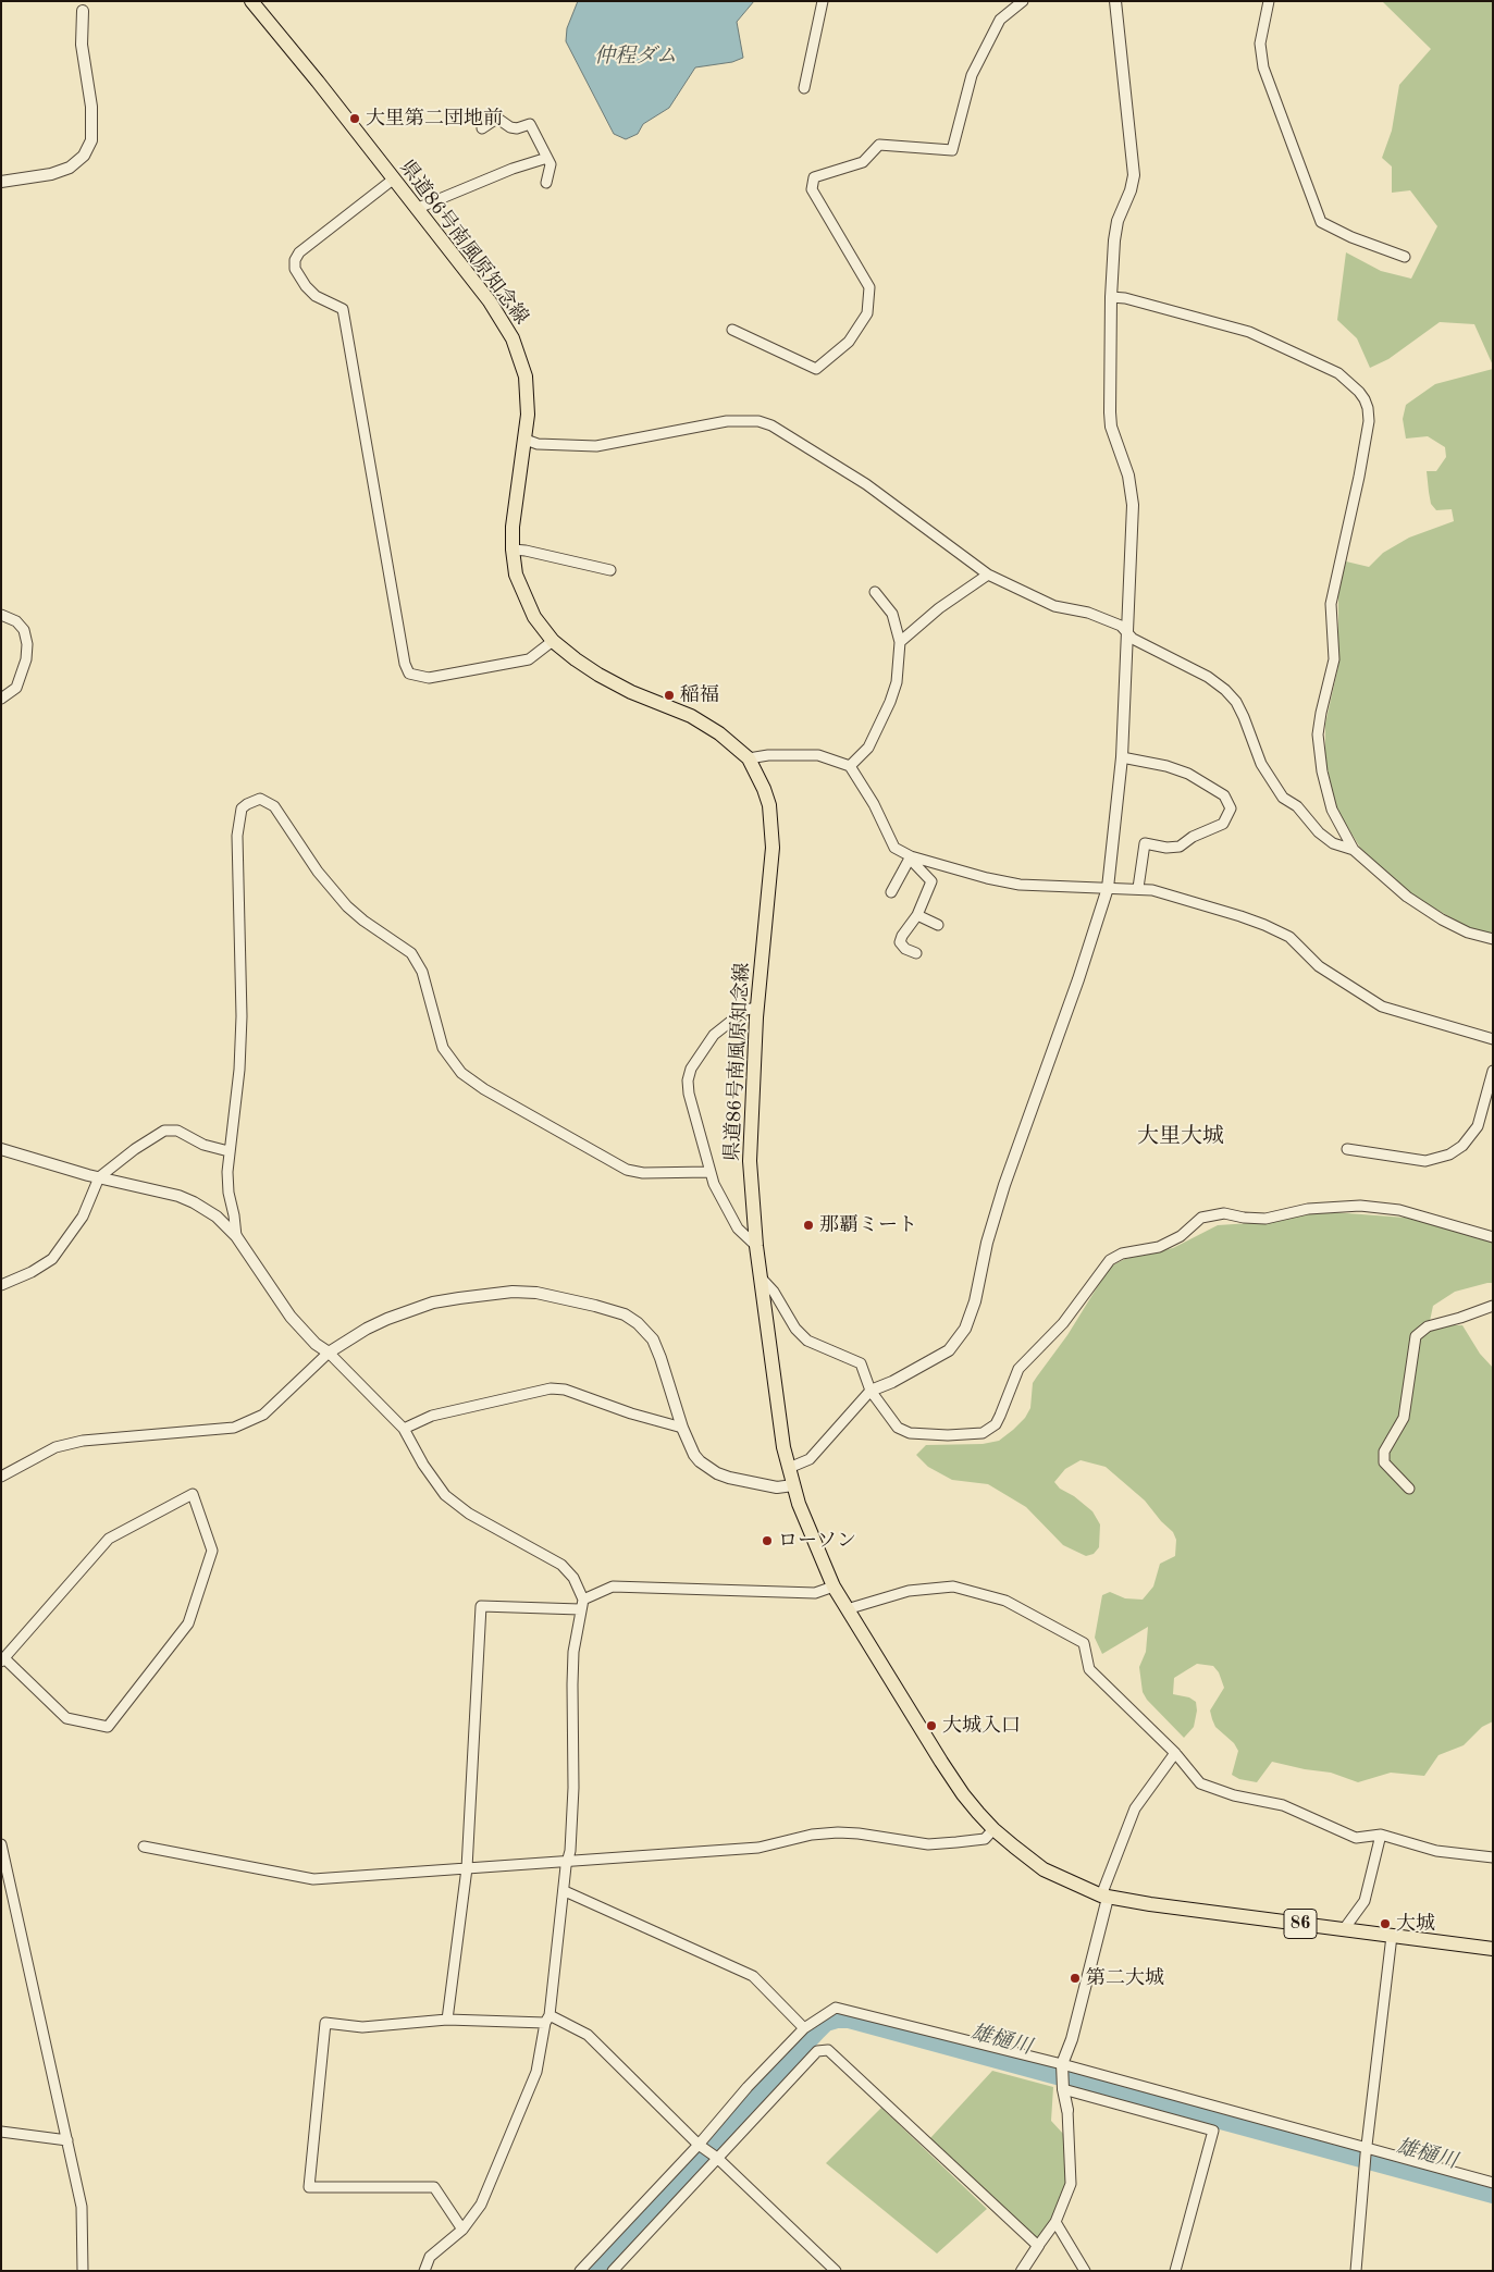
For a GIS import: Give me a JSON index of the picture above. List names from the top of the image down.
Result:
{
  "streets": {
    "main road": ["県道86号南風原知念線", "86"]
  },
  "districts": ["大里大城"],
  "water": ["仲程ダム", "雄樋川"],
  "places": [
    "大里第二団地前",
    "稲福",
    "那覇ミート",
    "ローソン",
    "大城入口",
    "大城",
    "第二大城"
  ]
}
